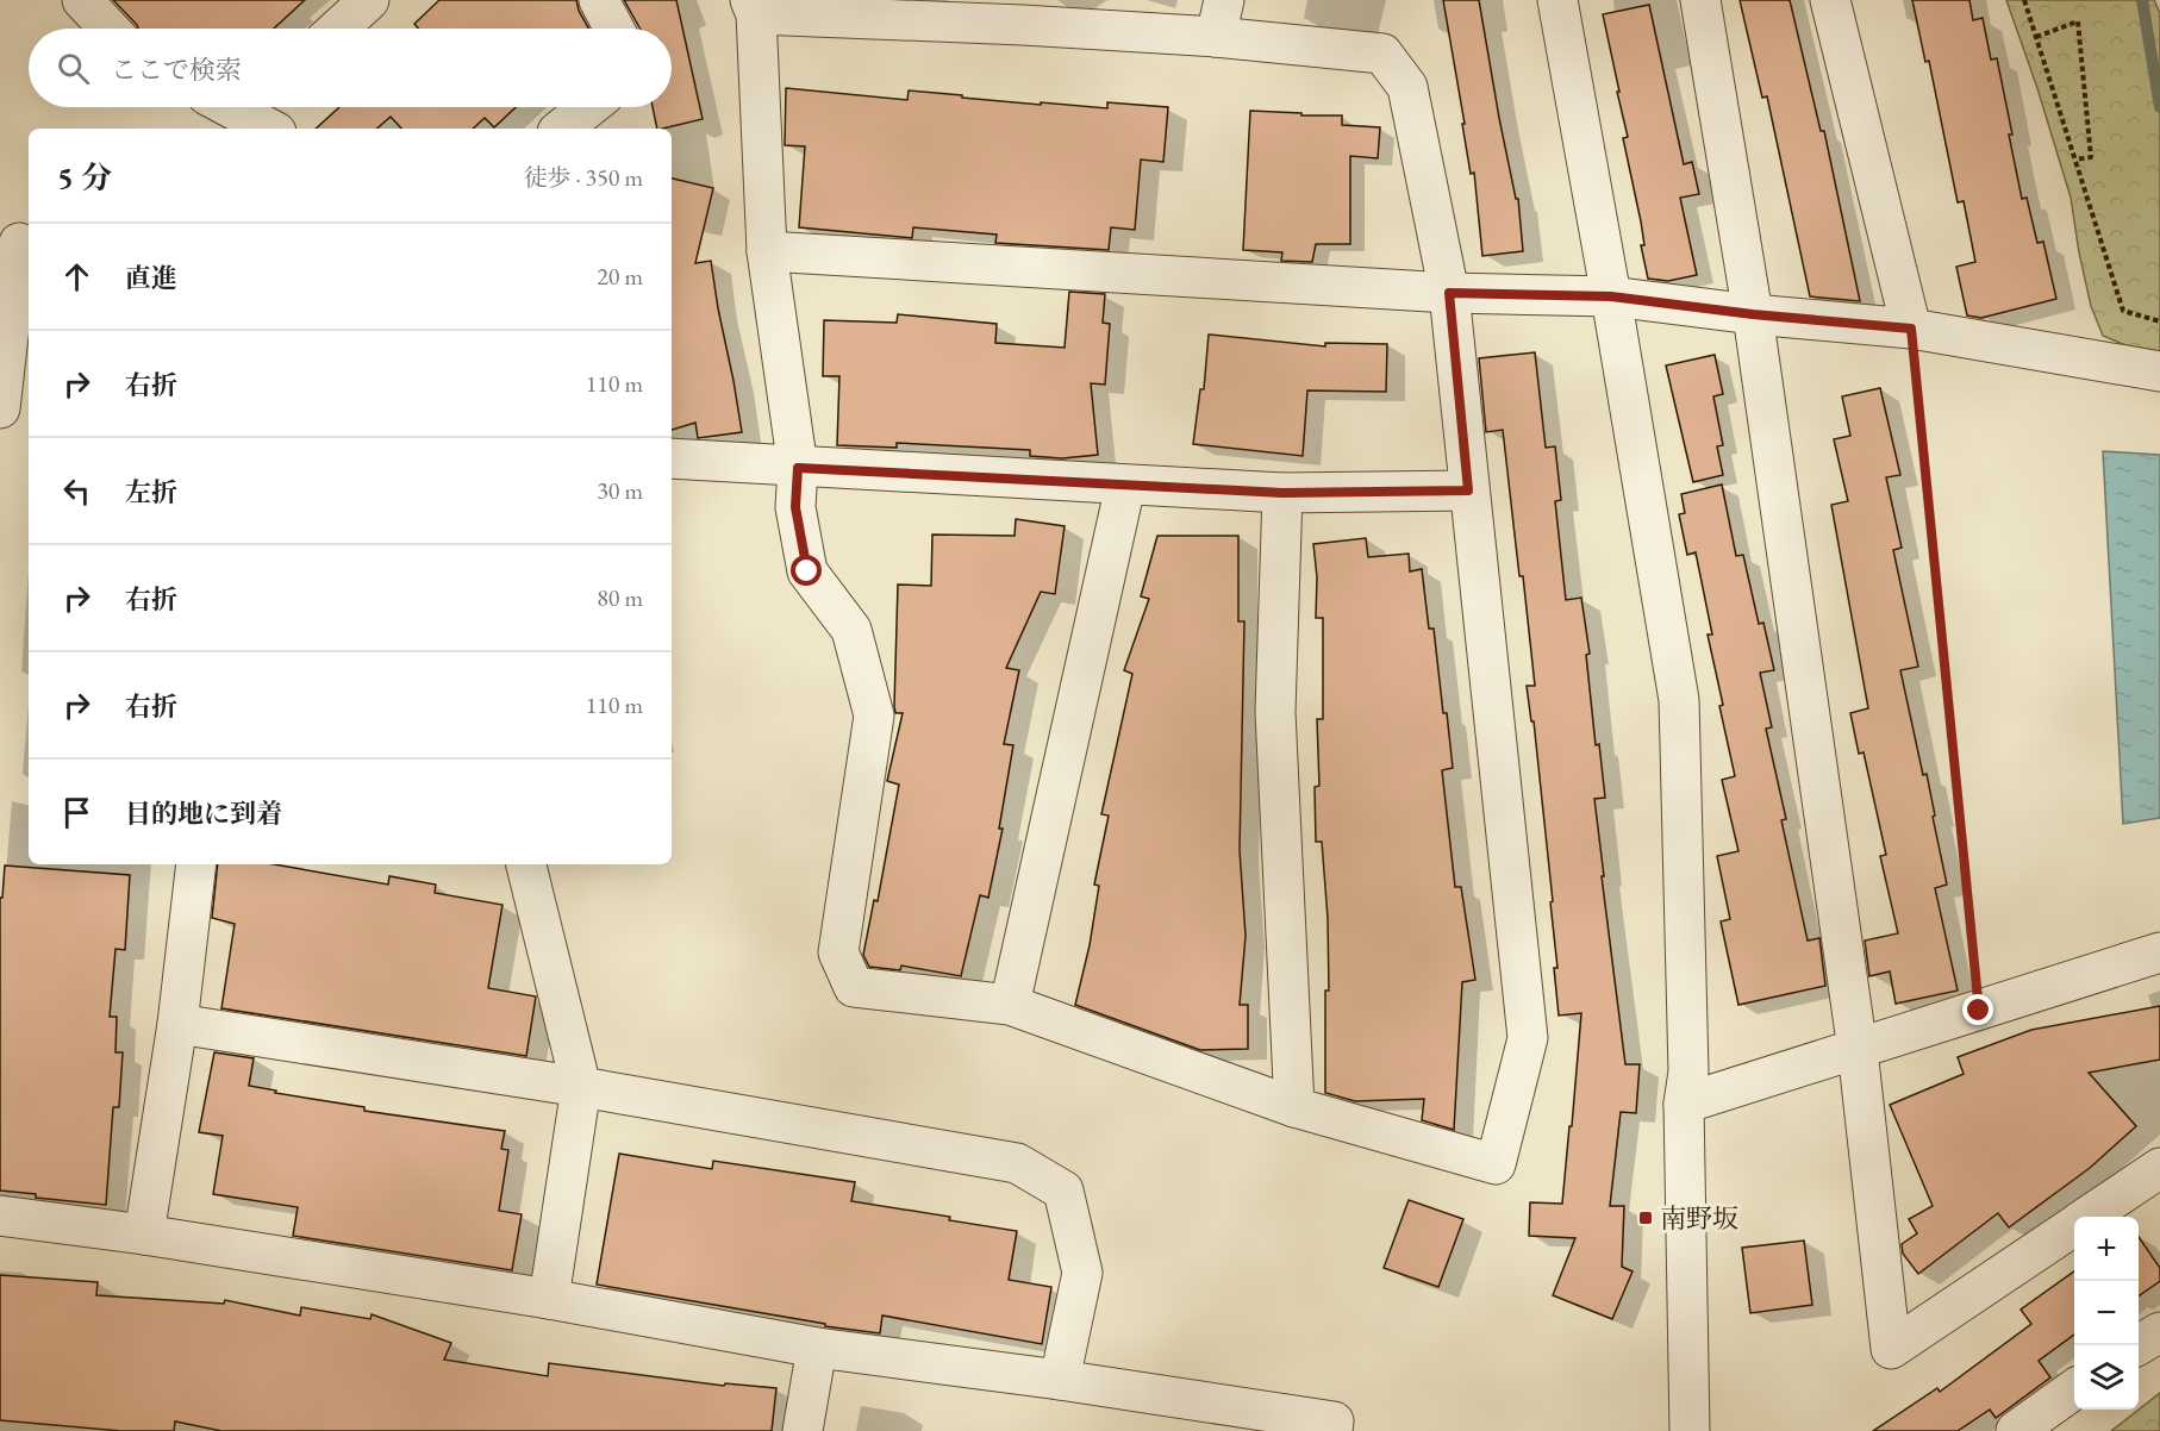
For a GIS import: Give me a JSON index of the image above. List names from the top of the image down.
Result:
{
  "places": {
    "transit": ["南野坂"]
  },
  "page": {
    "search": "ここで検索",
    "heading": ["5 分", "徒歩 · 350 m"],
    "list": [
      ["直進", "20 m"],
      ["右折", "110 m"],
      ["左折", "30 m"],
      ["右折", "80 m"],
      ["右折", "110 m"],
      "目的地に到着"
    ],
    "map_buttons": ["+", "−"]
  }
}
